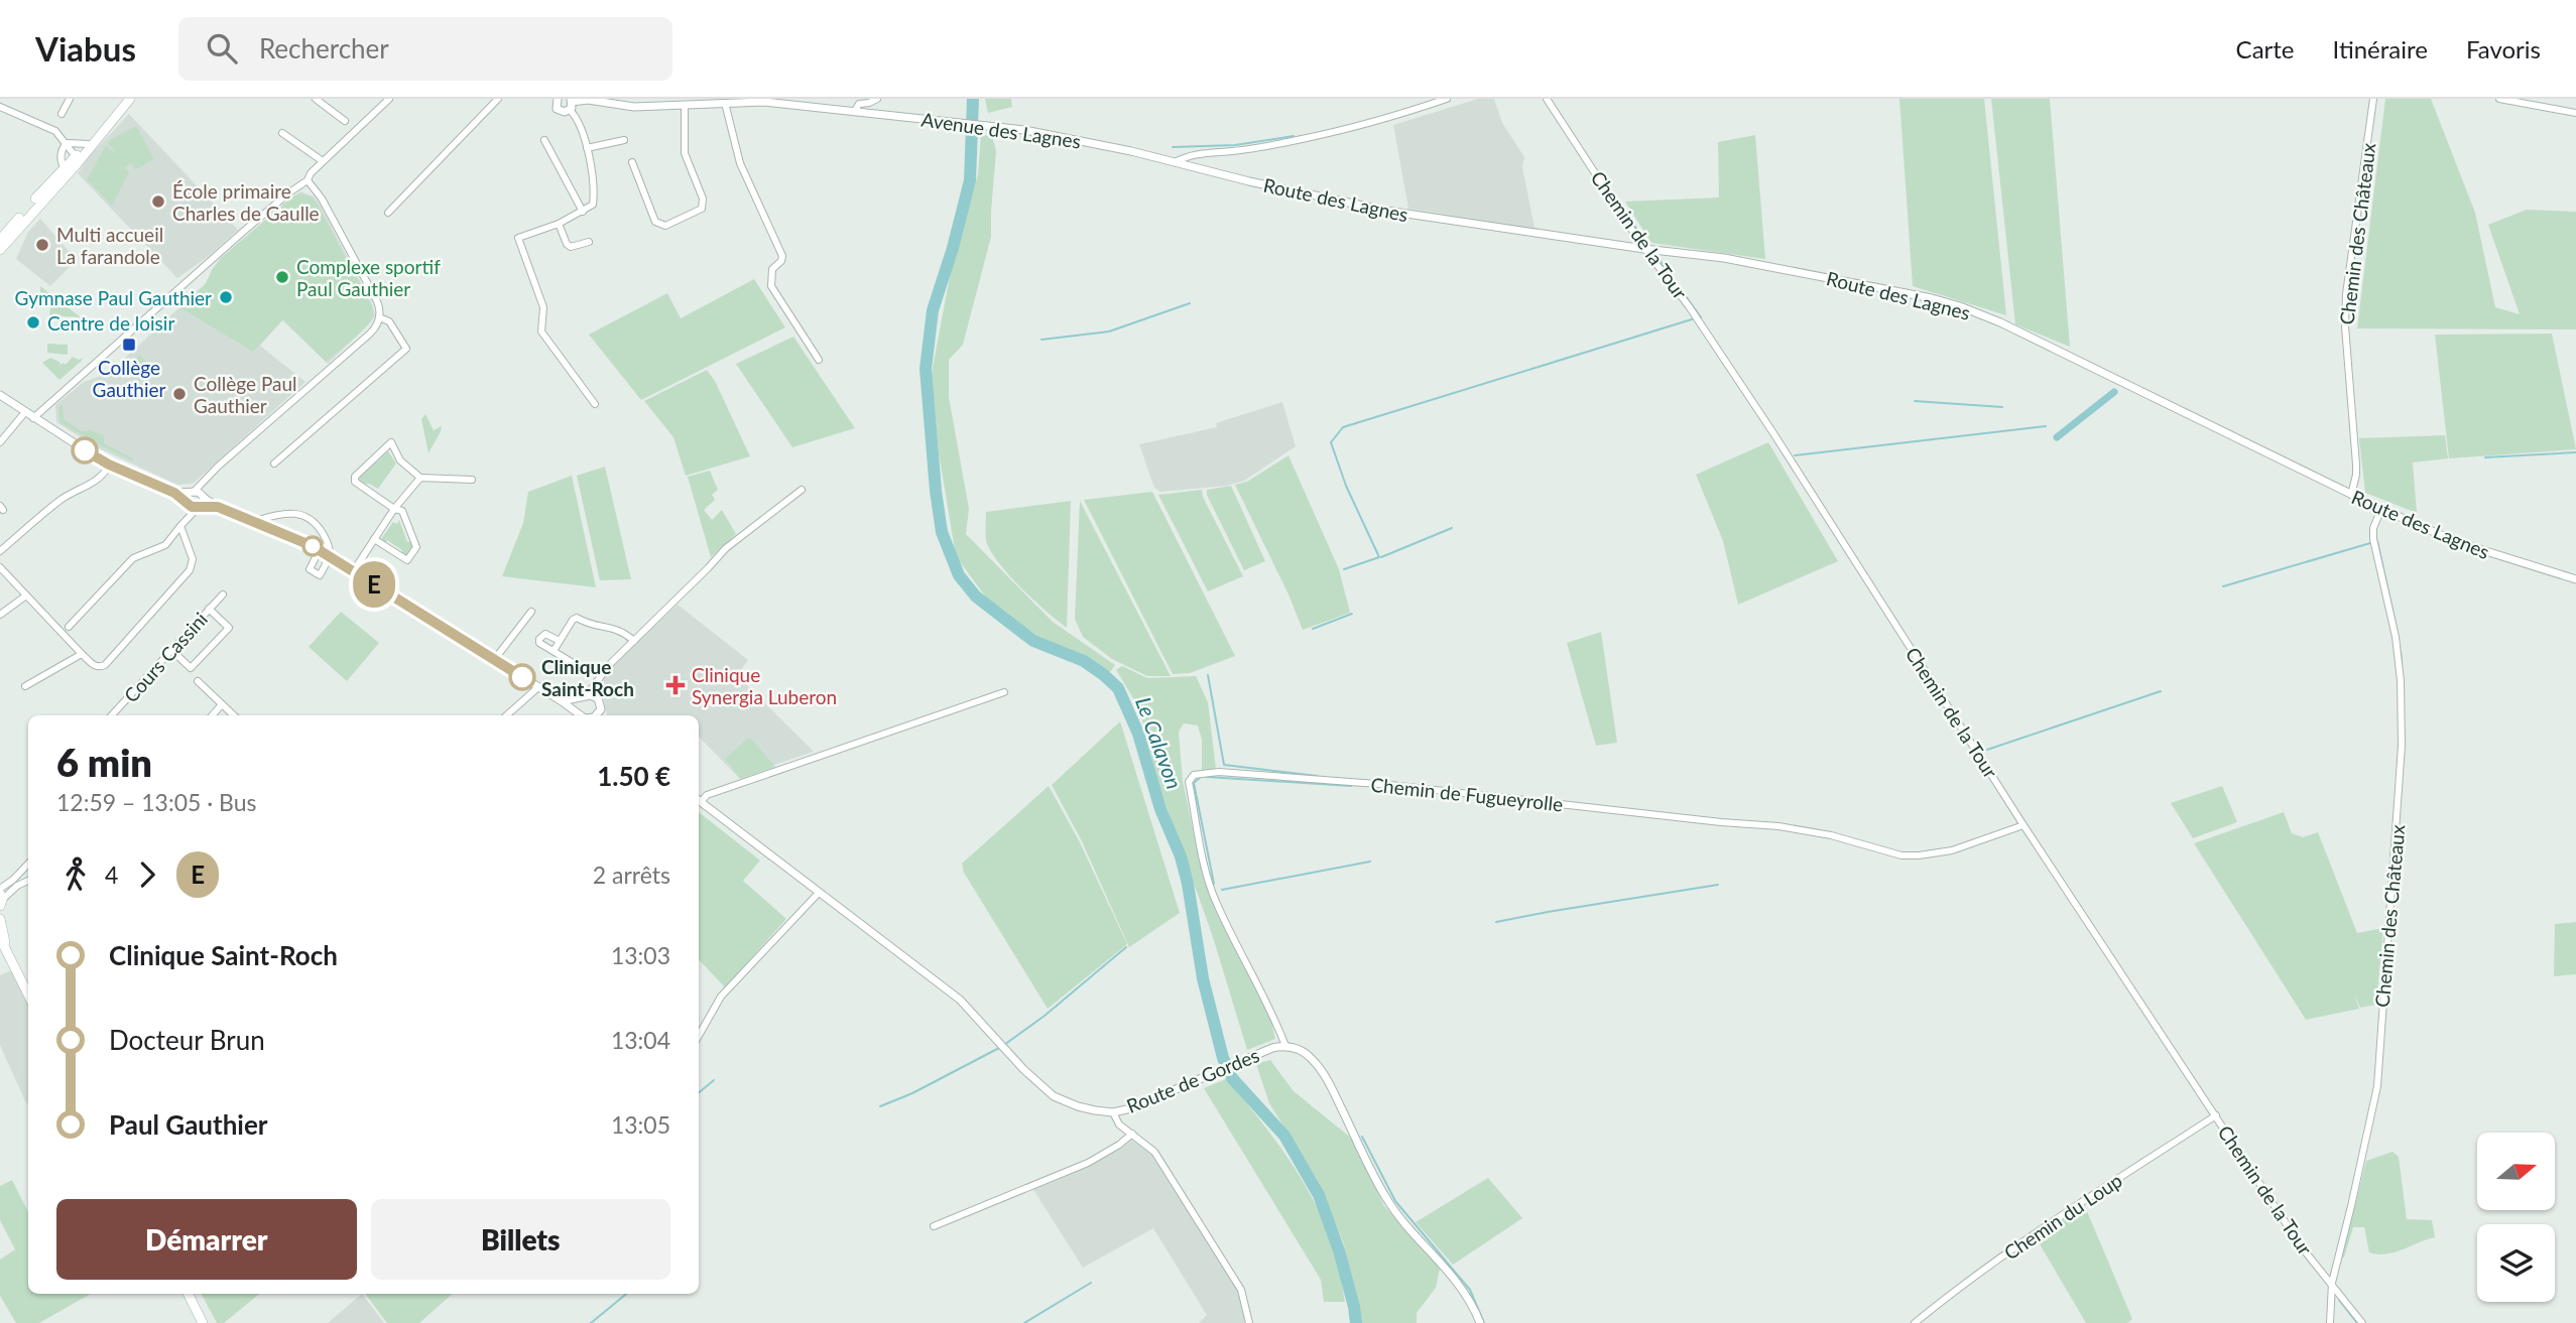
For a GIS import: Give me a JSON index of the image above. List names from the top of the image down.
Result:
{
  "streets": {
    "street": [
      "Avenue des Lagnes",
      "Route des Lagnes",
      "Chemin des Châteaux",
      "Chemin de la Tour",
      "Cours Cassini",
      "Chemin de Fugueyrolle",
      "Route de Gordes",
      "Chemin du Loup"
    ]
  },
  "crossings": [
    ["Avenue des Lagnes", "Route des Lagnes"],
    ["Route des Lagnes", "Chemin des Châteaux"],
    ["Route des Lagnes", "Chemin de la Tour"],
    ["Chemin des Châteaux", "Chemin de la Tour"],
    ["Chemin de la Tour", "Chemin de Fugueyrolle"],
    ["Chemin de la Tour", "Chemin du Loup"],
    ["Chemin de Fugueyrolle", "Route de Gordes"]
  ],
  "water": ["Le Calavon"],
  "places": {
    "other": [
      "École primaire Charles de Gaulle",
      "Multi accueil La farandole",
      "Complexe sportif Paul Gauthier",
      "Gymnase Paul Gauthier",
      "Centre de loisir",
      "Collège Paul Gauthier",
      "Clinique Saint-Roch"
    ],
    "transit": ["Collège Gauthier"],
    "health": ["Clinique Synergia Luberon"]
  },
  "lines": ["bus line E"],
  "north": "right",
  "page": {
    "header": "Viabus",
    "search": "Rechercher",
    "nav": ["Carte", "Itinéraire", "Favoris"],
    "on_map": "E",
    "heading": ["6 min", "12:59 – 13:05 · Bus", "1.50 €"],
    "legs": ["4", "E", "2 arrêts"],
    "list": [
      {
        "name": "Clinique Saint-Roch",
        "value": "13:03"
      },
      {
        "name": "Docteur Brun",
        "value": "13:04"
      },
      {
        "name": "Paul Gauthier",
        "value": "13:05"
      }
    ],
    "buttons": ["Démarrer", "Billets"]
  }
}
